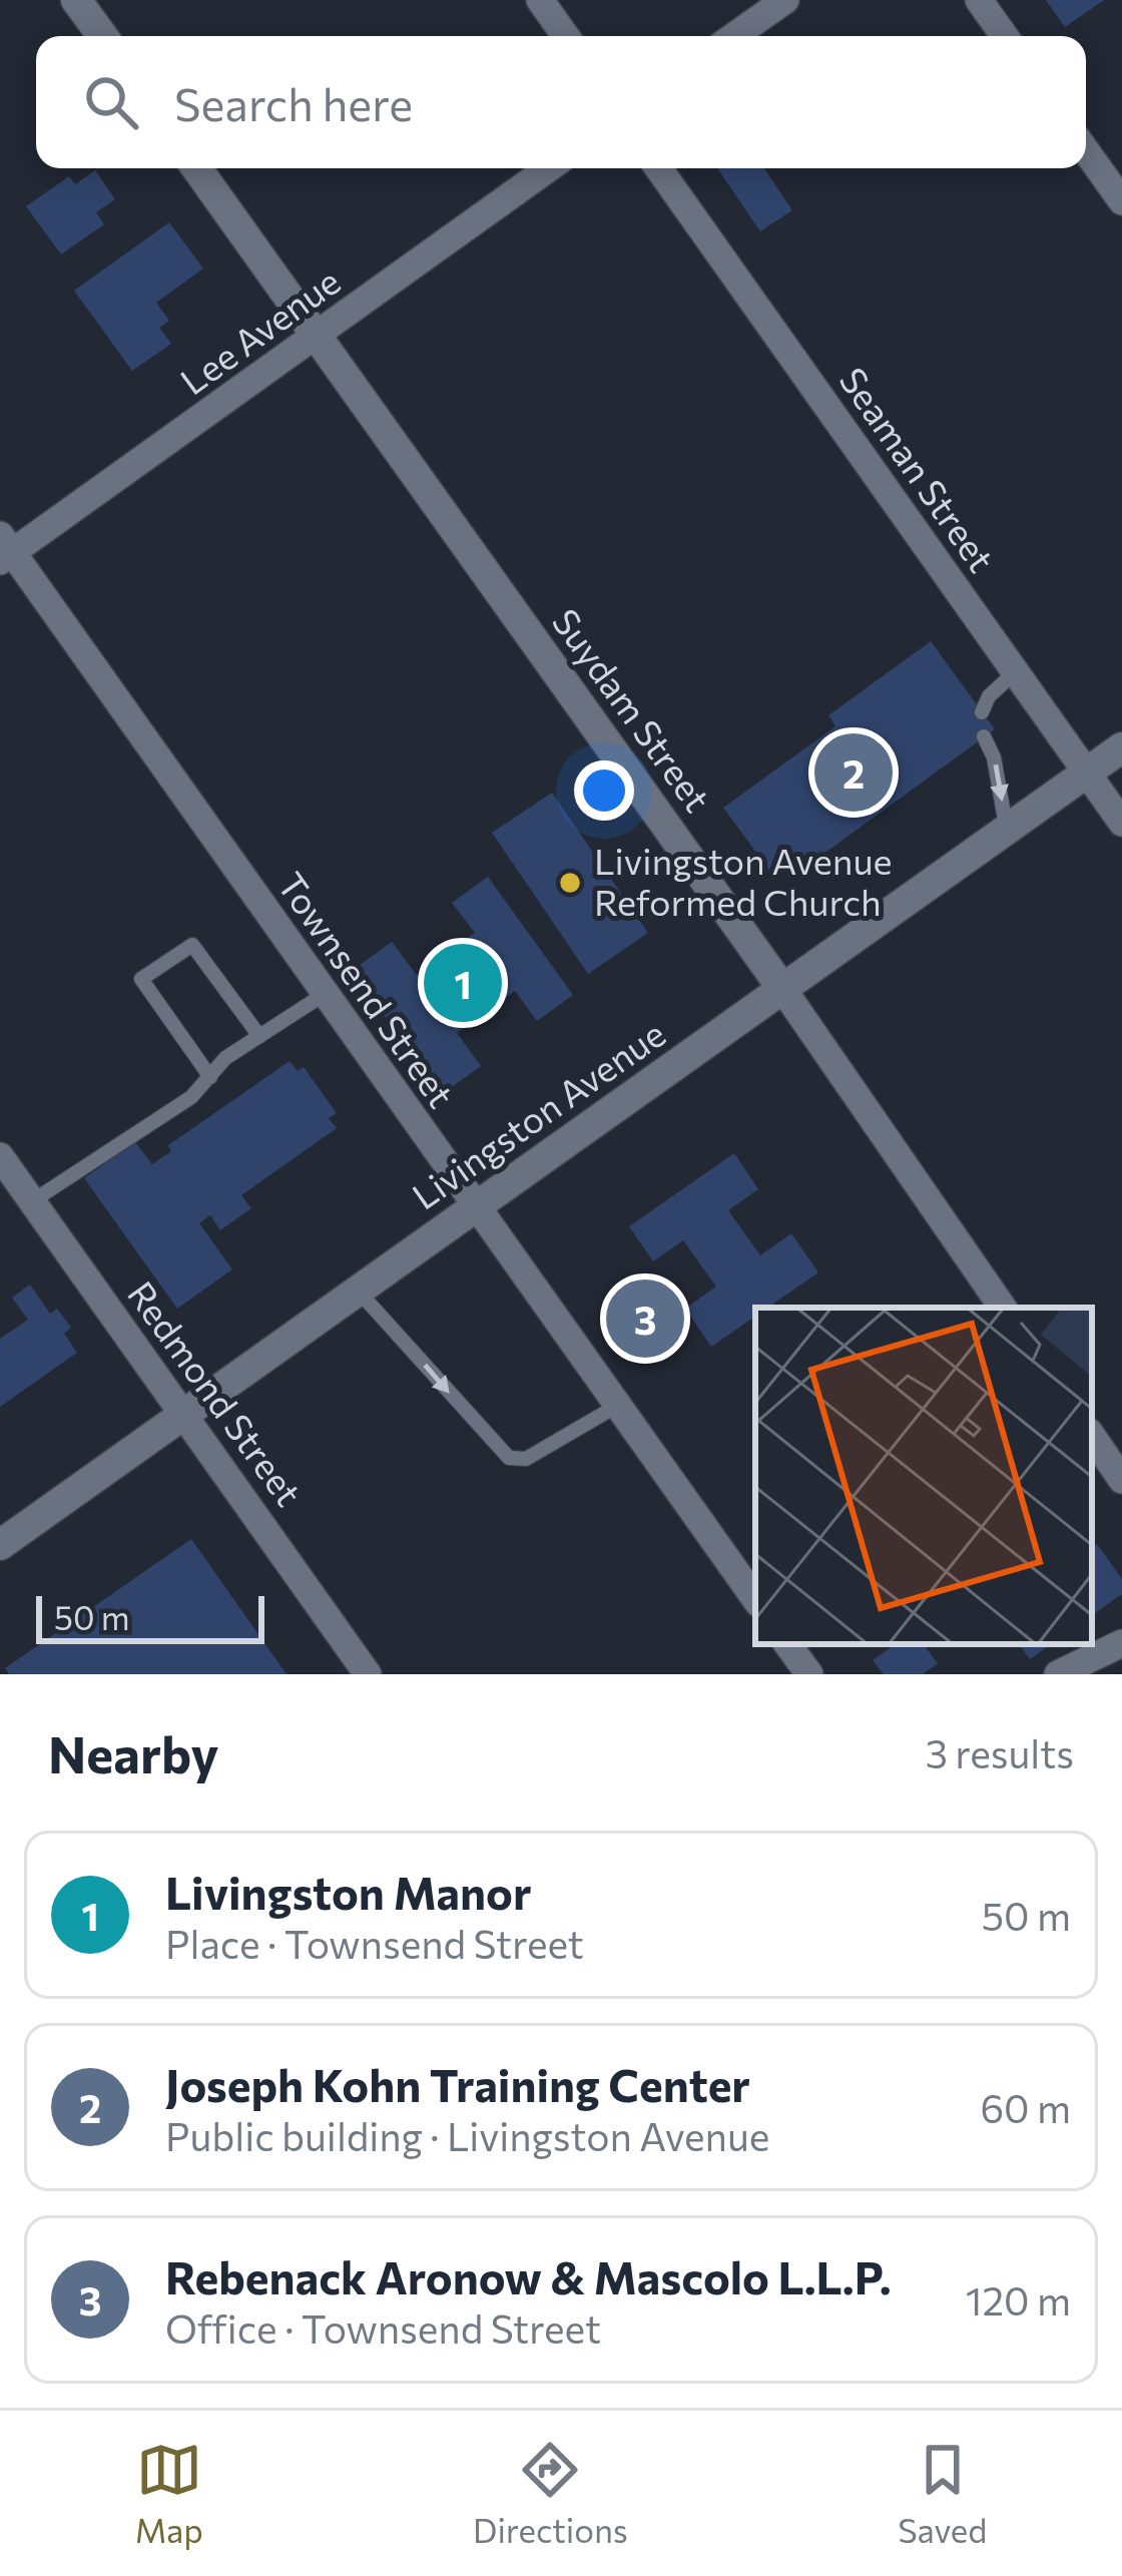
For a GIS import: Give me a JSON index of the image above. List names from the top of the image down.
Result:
{
  "streets": {
    "main road": ["Suydam Street", "Livingston Avenue"],
    "street": [
      "Lee Avenue",
      "Seaman Street",
      "Townsend Street",
      "Redmond Street"
    ]
  },
  "crossings": [
    ["Lee Avenue", "Suydam Street"],
    ["Lee Avenue", "Townsend Street"],
    ["Seaman Street", "Livingston Avenue"],
    ["Suydam Street", "Livingston Avenue"],
    ["Townsend Street", "Livingston Avenue"],
    ["Livingston Avenue", "Redmond Street"]
  ],
  "places": ["Livingston Avenue Reformed Church"],
  "scale_bar": "50 m",
  "page": {
    "search": "Search here",
    "pins": ["2", "1", "3"],
    "scale": "50 m",
    "heading": ["Nearby", "3 results"],
    "list": [
      {
        "mark": "1",
        "name": "Livingston Manor",
        "note": "Place · Townsend Street",
        "value": "50 m"
      },
      {
        "mark": "2",
        "name": "Joseph Kohn Training Center",
        "note": "Public building · Livingston Avenue",
        "value": "60 m"
      },
      {
        "mark": "3",
        "name": "Rebenack Aronow & Mascolo L.L.P.",
        "note": "Office · Townsend Street",
        "value": "120 m"
      }
    ],
    "nav": ["Map", "Directions", "Saved"]
  }
}
